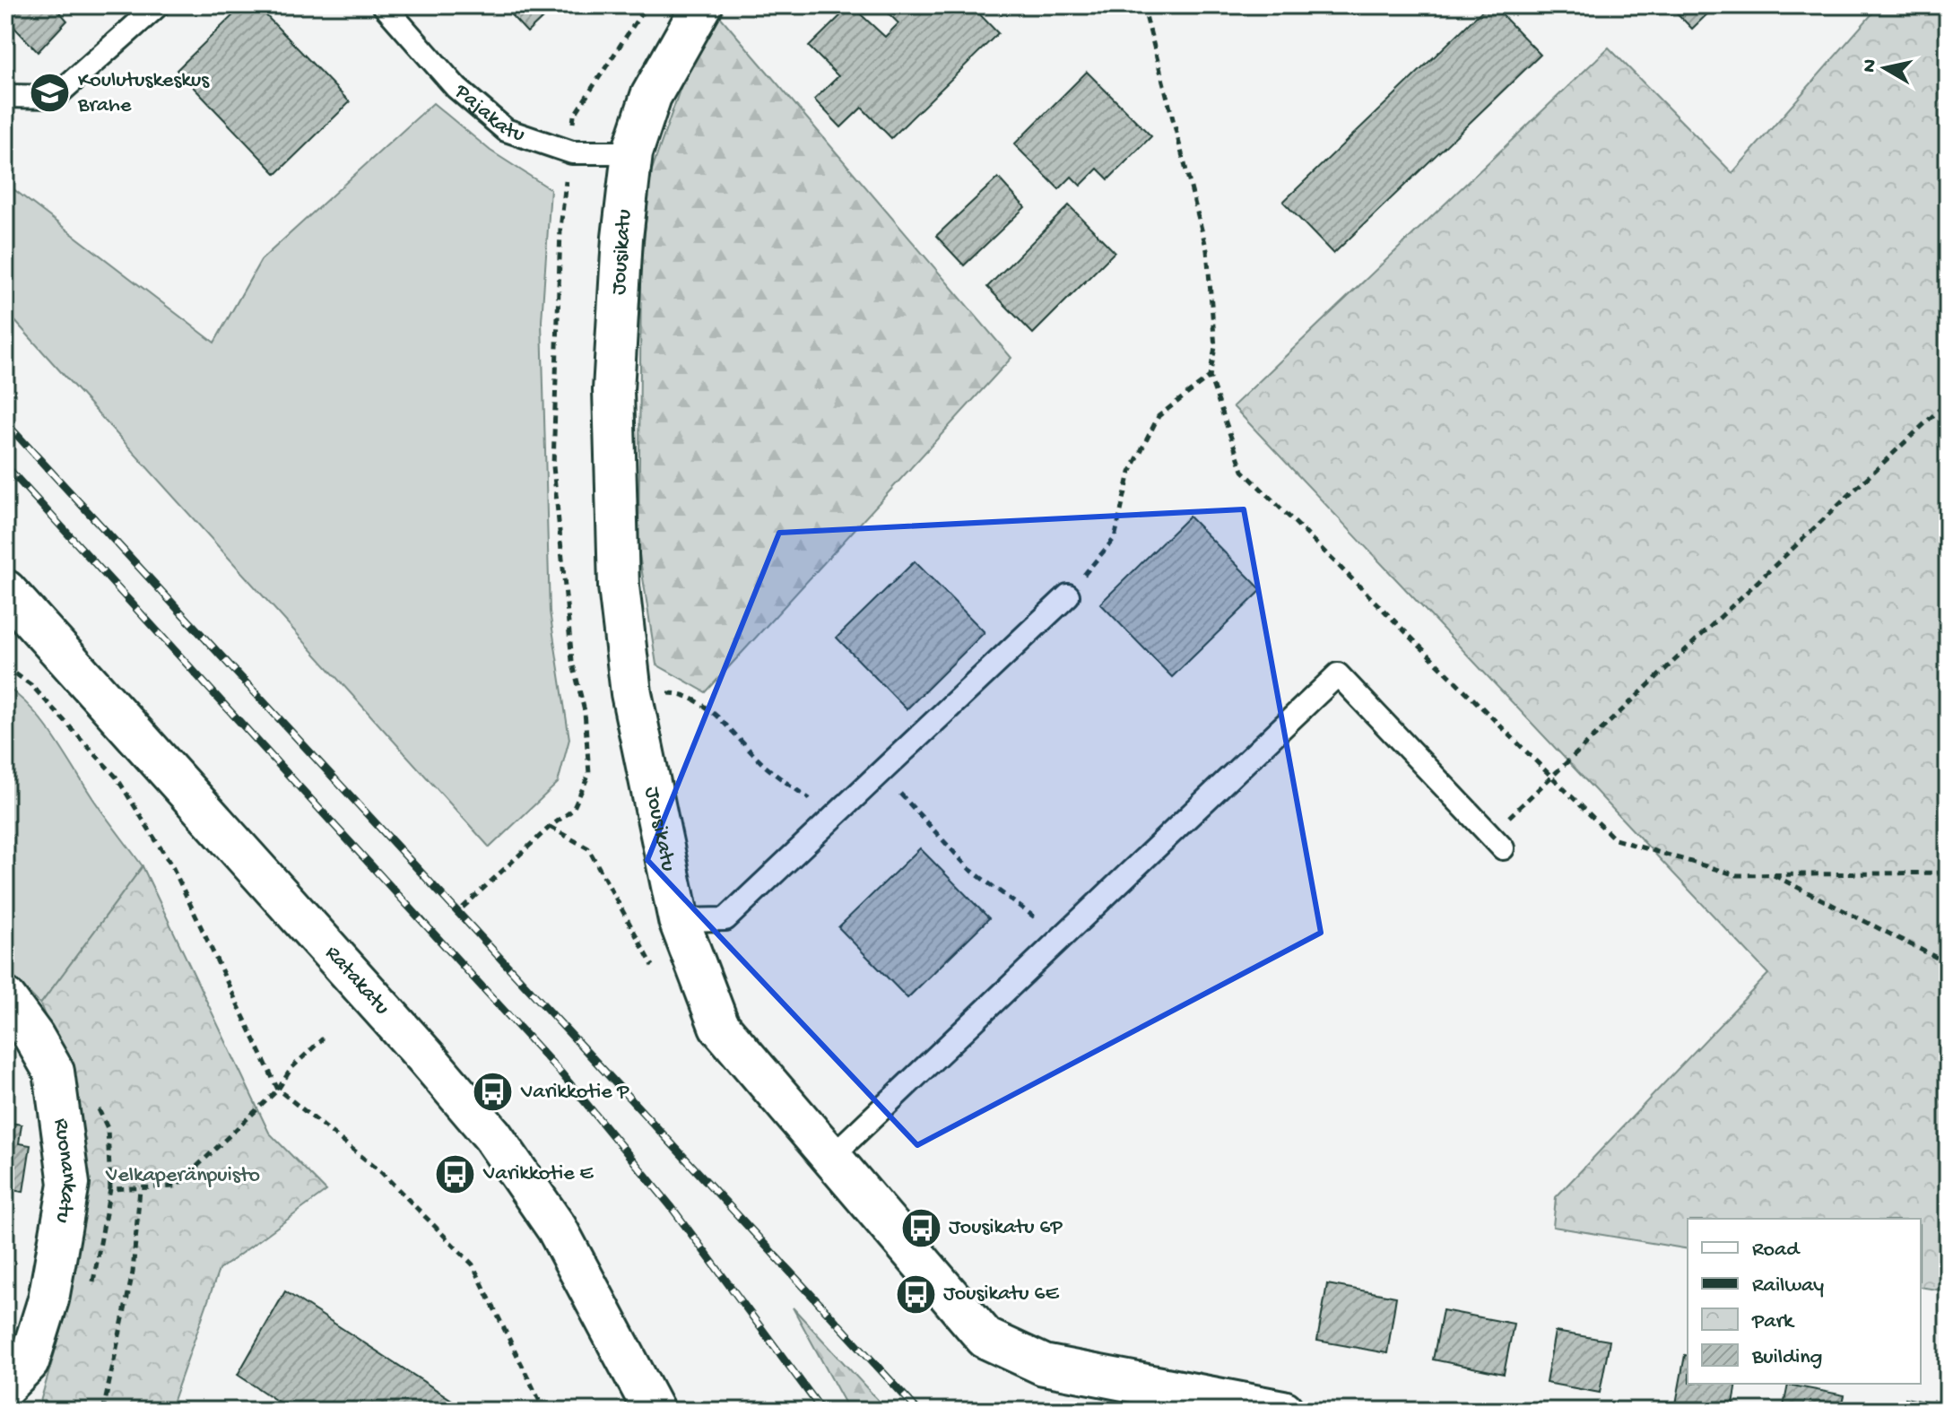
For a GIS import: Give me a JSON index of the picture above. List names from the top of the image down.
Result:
{
  "streets": {
    "street": ["Jousikatu", "Ratakatu", "Ruonankatu"],
    "lane": ["Pajakatu"]
  },
  "crossings": [
    ["Pajakatu", "Jousikatu"]
  ],
  "parks": ["Velkaperänpuisto"],
  "places": {
    "school or university": ["Koulutuskeskus Brahe"],
    "bus stop": [
      "Varikkotie P",
      "Varikkotie E",
      "Jousikatu 6P",
      "Jousikatu 6E"
    ]
  },
  "legend": [
    "Road",
    "Railway",
    "Park",
    "Building"
  ],
  "north": "left"
}
